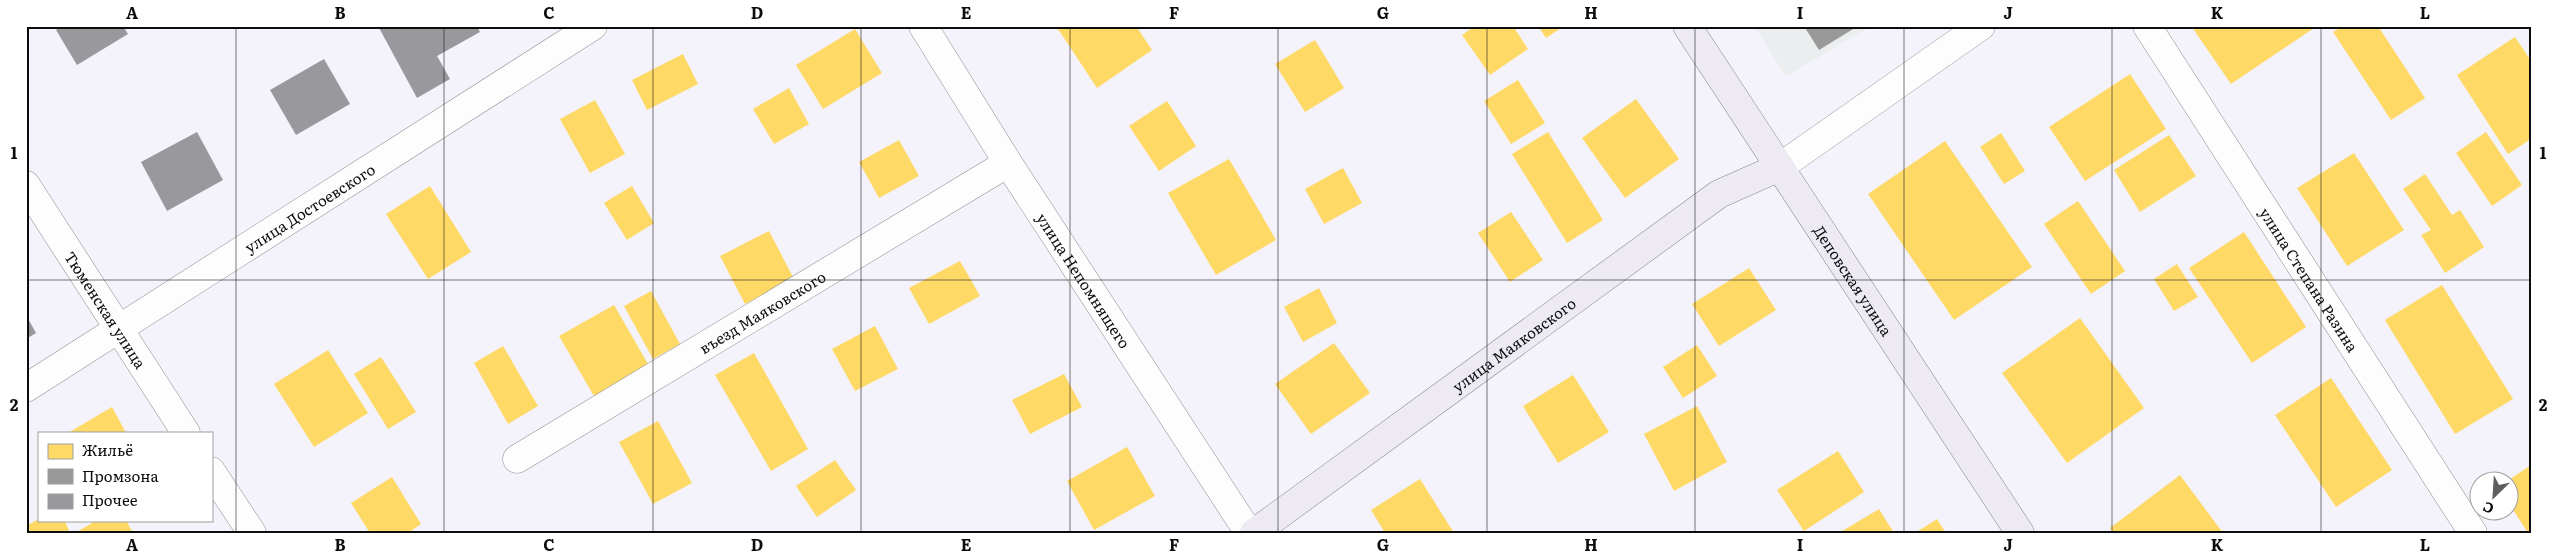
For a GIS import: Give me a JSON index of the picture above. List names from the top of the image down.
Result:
{
  "streets": {
    "street": [
      "улица Достоевского",
      "Деповская улица",
      "улица Степана Разина",
      "улица Непомнящего",
      "Тюменская улица",
      "въезд Маяковского",
      "улица Маяковского"
    ]
  },
  "crossings": [
    ["улица Достоевского", "Тюменская улица"],
    ["Деповская улица", "улица Маяковского"],
    ["улица Непомнящего", "въезд Маяковского"]
  ],
  "legend": ["Жильё", "Промзона", "Прочее"],
  "north": "bottom left",
  "grid": {
    "columns": [
      "A",
      "B",
      "C",
      "D",
      "E",
      "F",
      "G",
      "H",
      "I",
      "J",
      "K",
      "L"
    ],
    "rows": ["1", "2"]
  }
}
